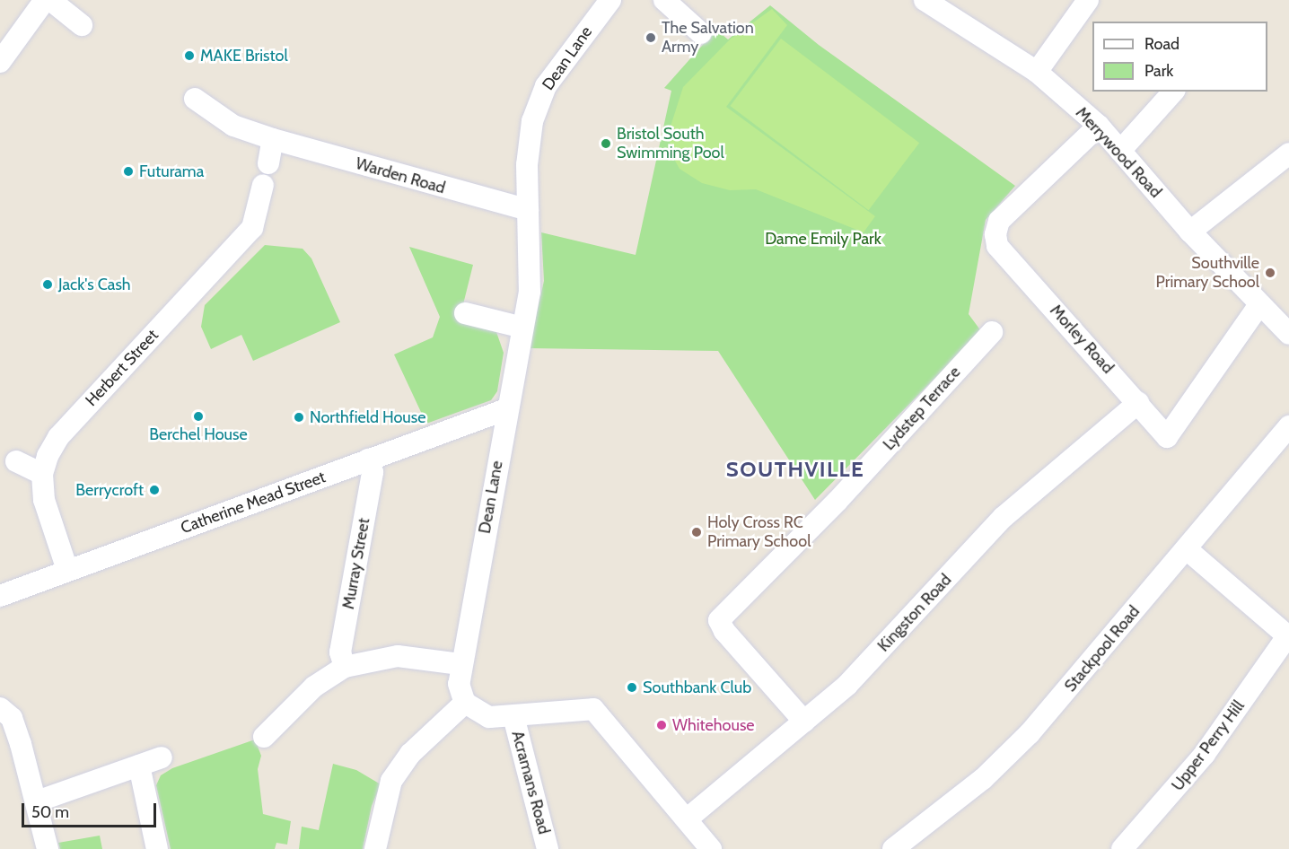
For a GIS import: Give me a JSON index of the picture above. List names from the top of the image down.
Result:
{
  "streets": {
    "street": [
      "Dean Lane",
      "Merrywood Road",
      "Warden Road",
      "Morley Road",
      "Herbert Street",
      "Lydstep Terrace",
      "Catherine Mead Street",
      "Murray Street",
      "Kingston Road",
      "Stackpool Road",
      "Upper Perry Hill",
      "Acramans Road"
    ]
  },
  "crossings": [
    ["Dean Lane", "Warden Road"],
    ["Dean Lane", "Catherine Mead Street"],
    ["Merrywood Road", "Morley Road"],
    ["Morley Road", "Kingston Road"],
    ["Herbert Street", "Catherine Mead Street"],
    ["Lydstep Terrace", "Kingston Road"],
    ["Catherine Mead Street", "Murray Street"]
  ],
  "districts": ["SOUTHVILLE"],
  "parks": ["Dame Emily Park"],
  "places": [
    "The Salvation Army",
    "MAKE Bristol",
    "Bristol South Swimming Pool",
    "Futurama",
    "Southville Primary School",
    "Jack's Cash",
    "Berchel House",
    "Northfield House",
    "Berrycroft",
    "Holy Cross RC Primary School",
    "Southbank Club",
    "Whitehouse"
  ],
  "legend": ["Road", "Park"],
  "scale_bar": "50 m"
}
